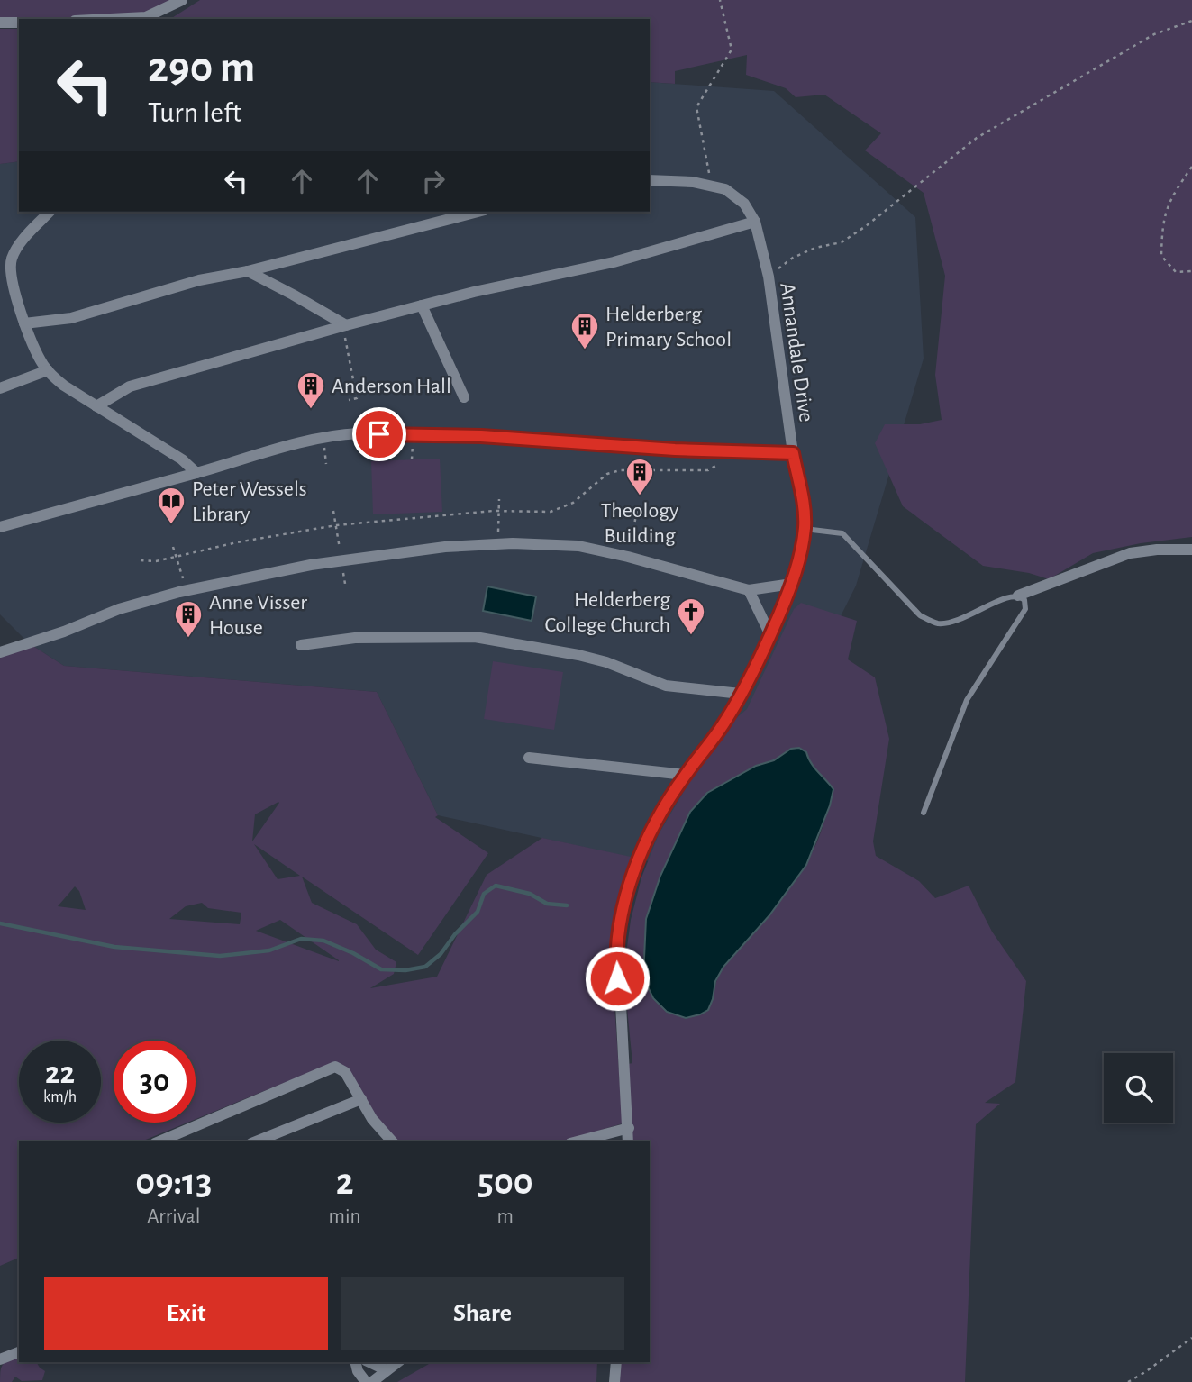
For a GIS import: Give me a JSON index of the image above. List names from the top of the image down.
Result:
{
  "streets": {
    "street": ["Annandale Drive"]
  },
  "places": {
    "building": [
      "Helderberg Primary School",
      "Anderson Hall",
      "Theology Building",
      "Anne Visser House"
    ],
    "library": ["Peter Wessels Library"],
    "church": ["Helderberg College Church"]
  },
  "page": {
    "turn": ["290 m", "Turn left"],
    "speed": "22 km/h",
    "limit": "30",
    "eta": [
      "09:13",
      "Arrival",
      "2",
      "min",
      "500",
      "m"
    ],
    "buttons": ["Exit", "Share"]
  }
}
